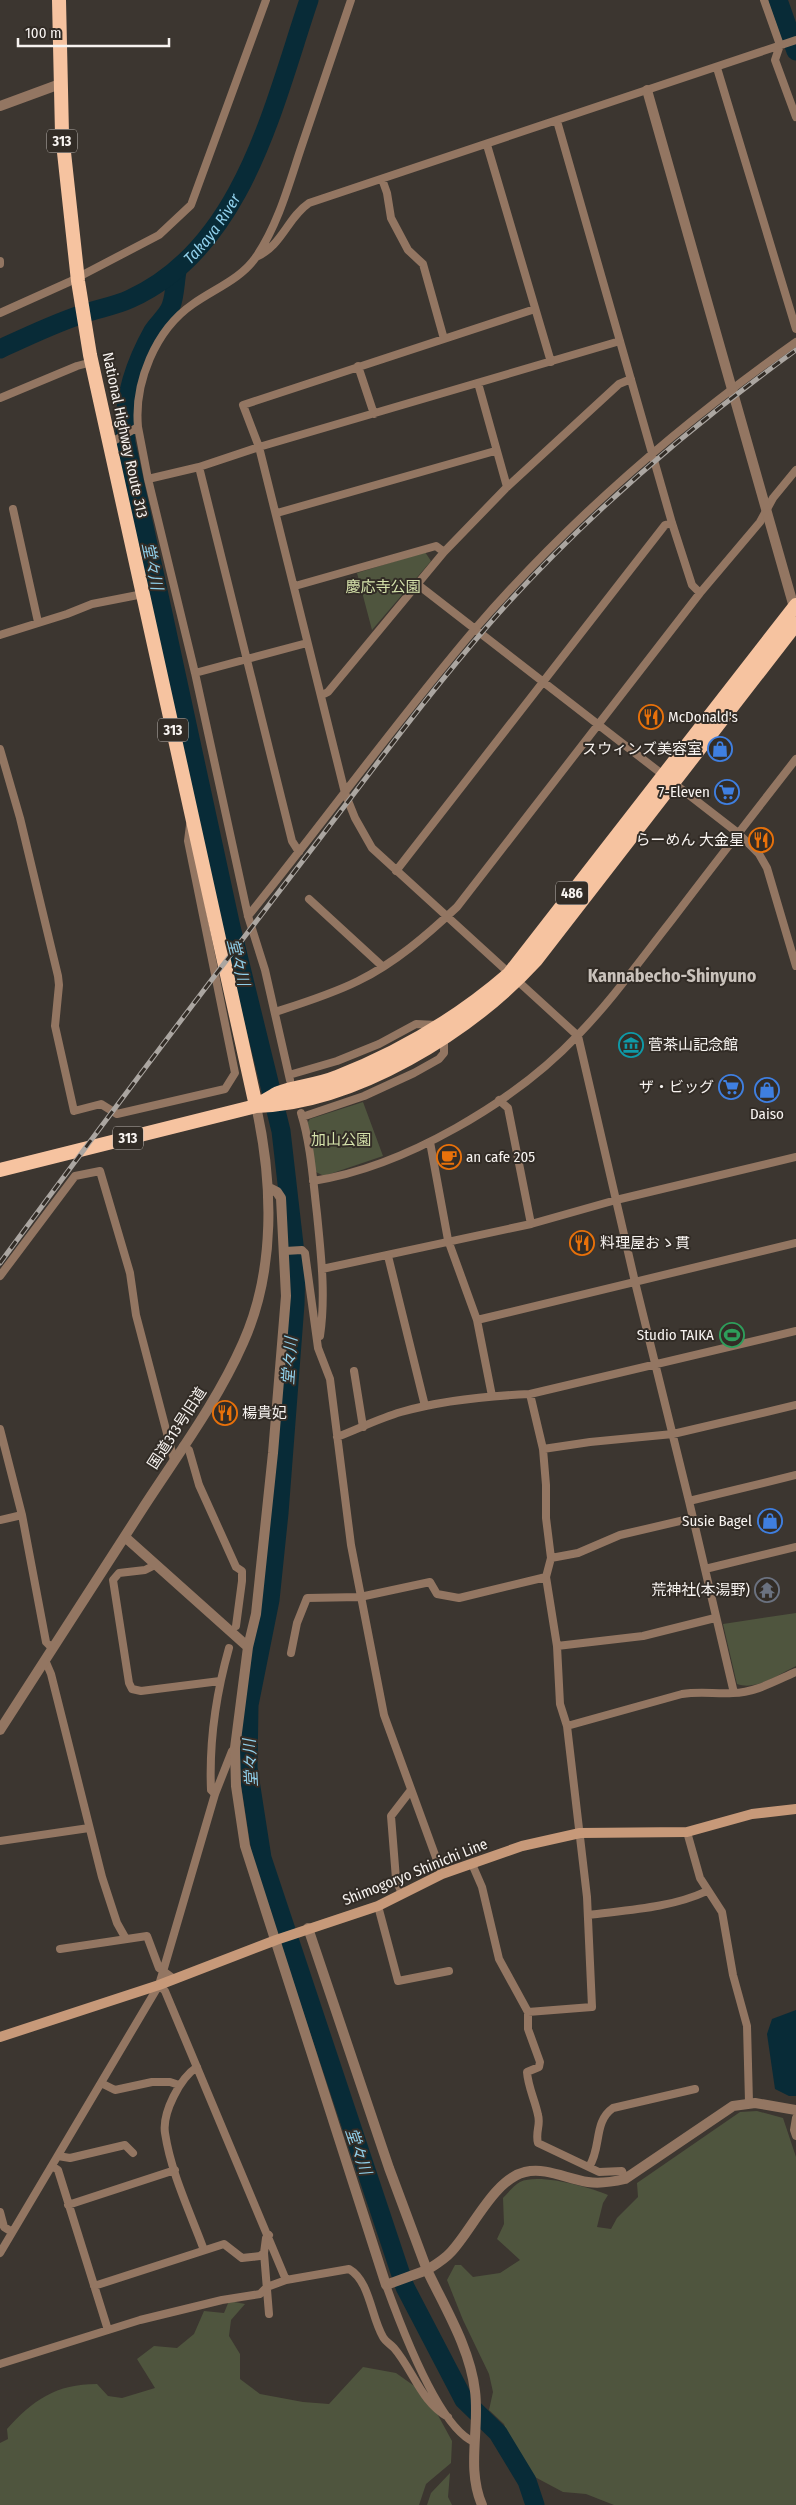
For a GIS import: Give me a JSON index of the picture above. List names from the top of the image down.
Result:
{
  "streets": {
    "highway": ["313", "National Highway Route 313", "486"],
    "main road": ["Shimogoryo Shinichi Line"],
    "street": ["国道313号旧道"]
  },
  "crossings": [
    ["313", "National Highway Route 313"],
    ["313", "486"],
    ["313", "国道313号旧道"],
    ["National Highway Route 313", "486"],
    ["National Highway Route 313", "国道313号旧道"],
    ["486", "国道313号旧道"]
  ],
  "districts": ["Kannabecho-Shinyuno"],
  "water": ["Takaya River", "堂々川"],
  "parks": ["慶応寺公園", "加山公園"],
  "places": {
    "restaurant": [
      "McDonald's",
      "らーめん 大金星",
      "料理屋おゝ貫",
      "楊貴妃"
    ],
    "shop": ["スウィンズ美容室", "Daiso", "Susie Bagel"],
    "supermarket": ["7-Eleven", "ザ・ビッグ"],
    "museum": ["菅茶山記念館"],
    "cafe": ["an cafe 205"],
    "sports": ["Studio TAIKA"],
    "temple": ["荒神社(本湯野)"]
  },
  "scale_bar": "100 m"
}
